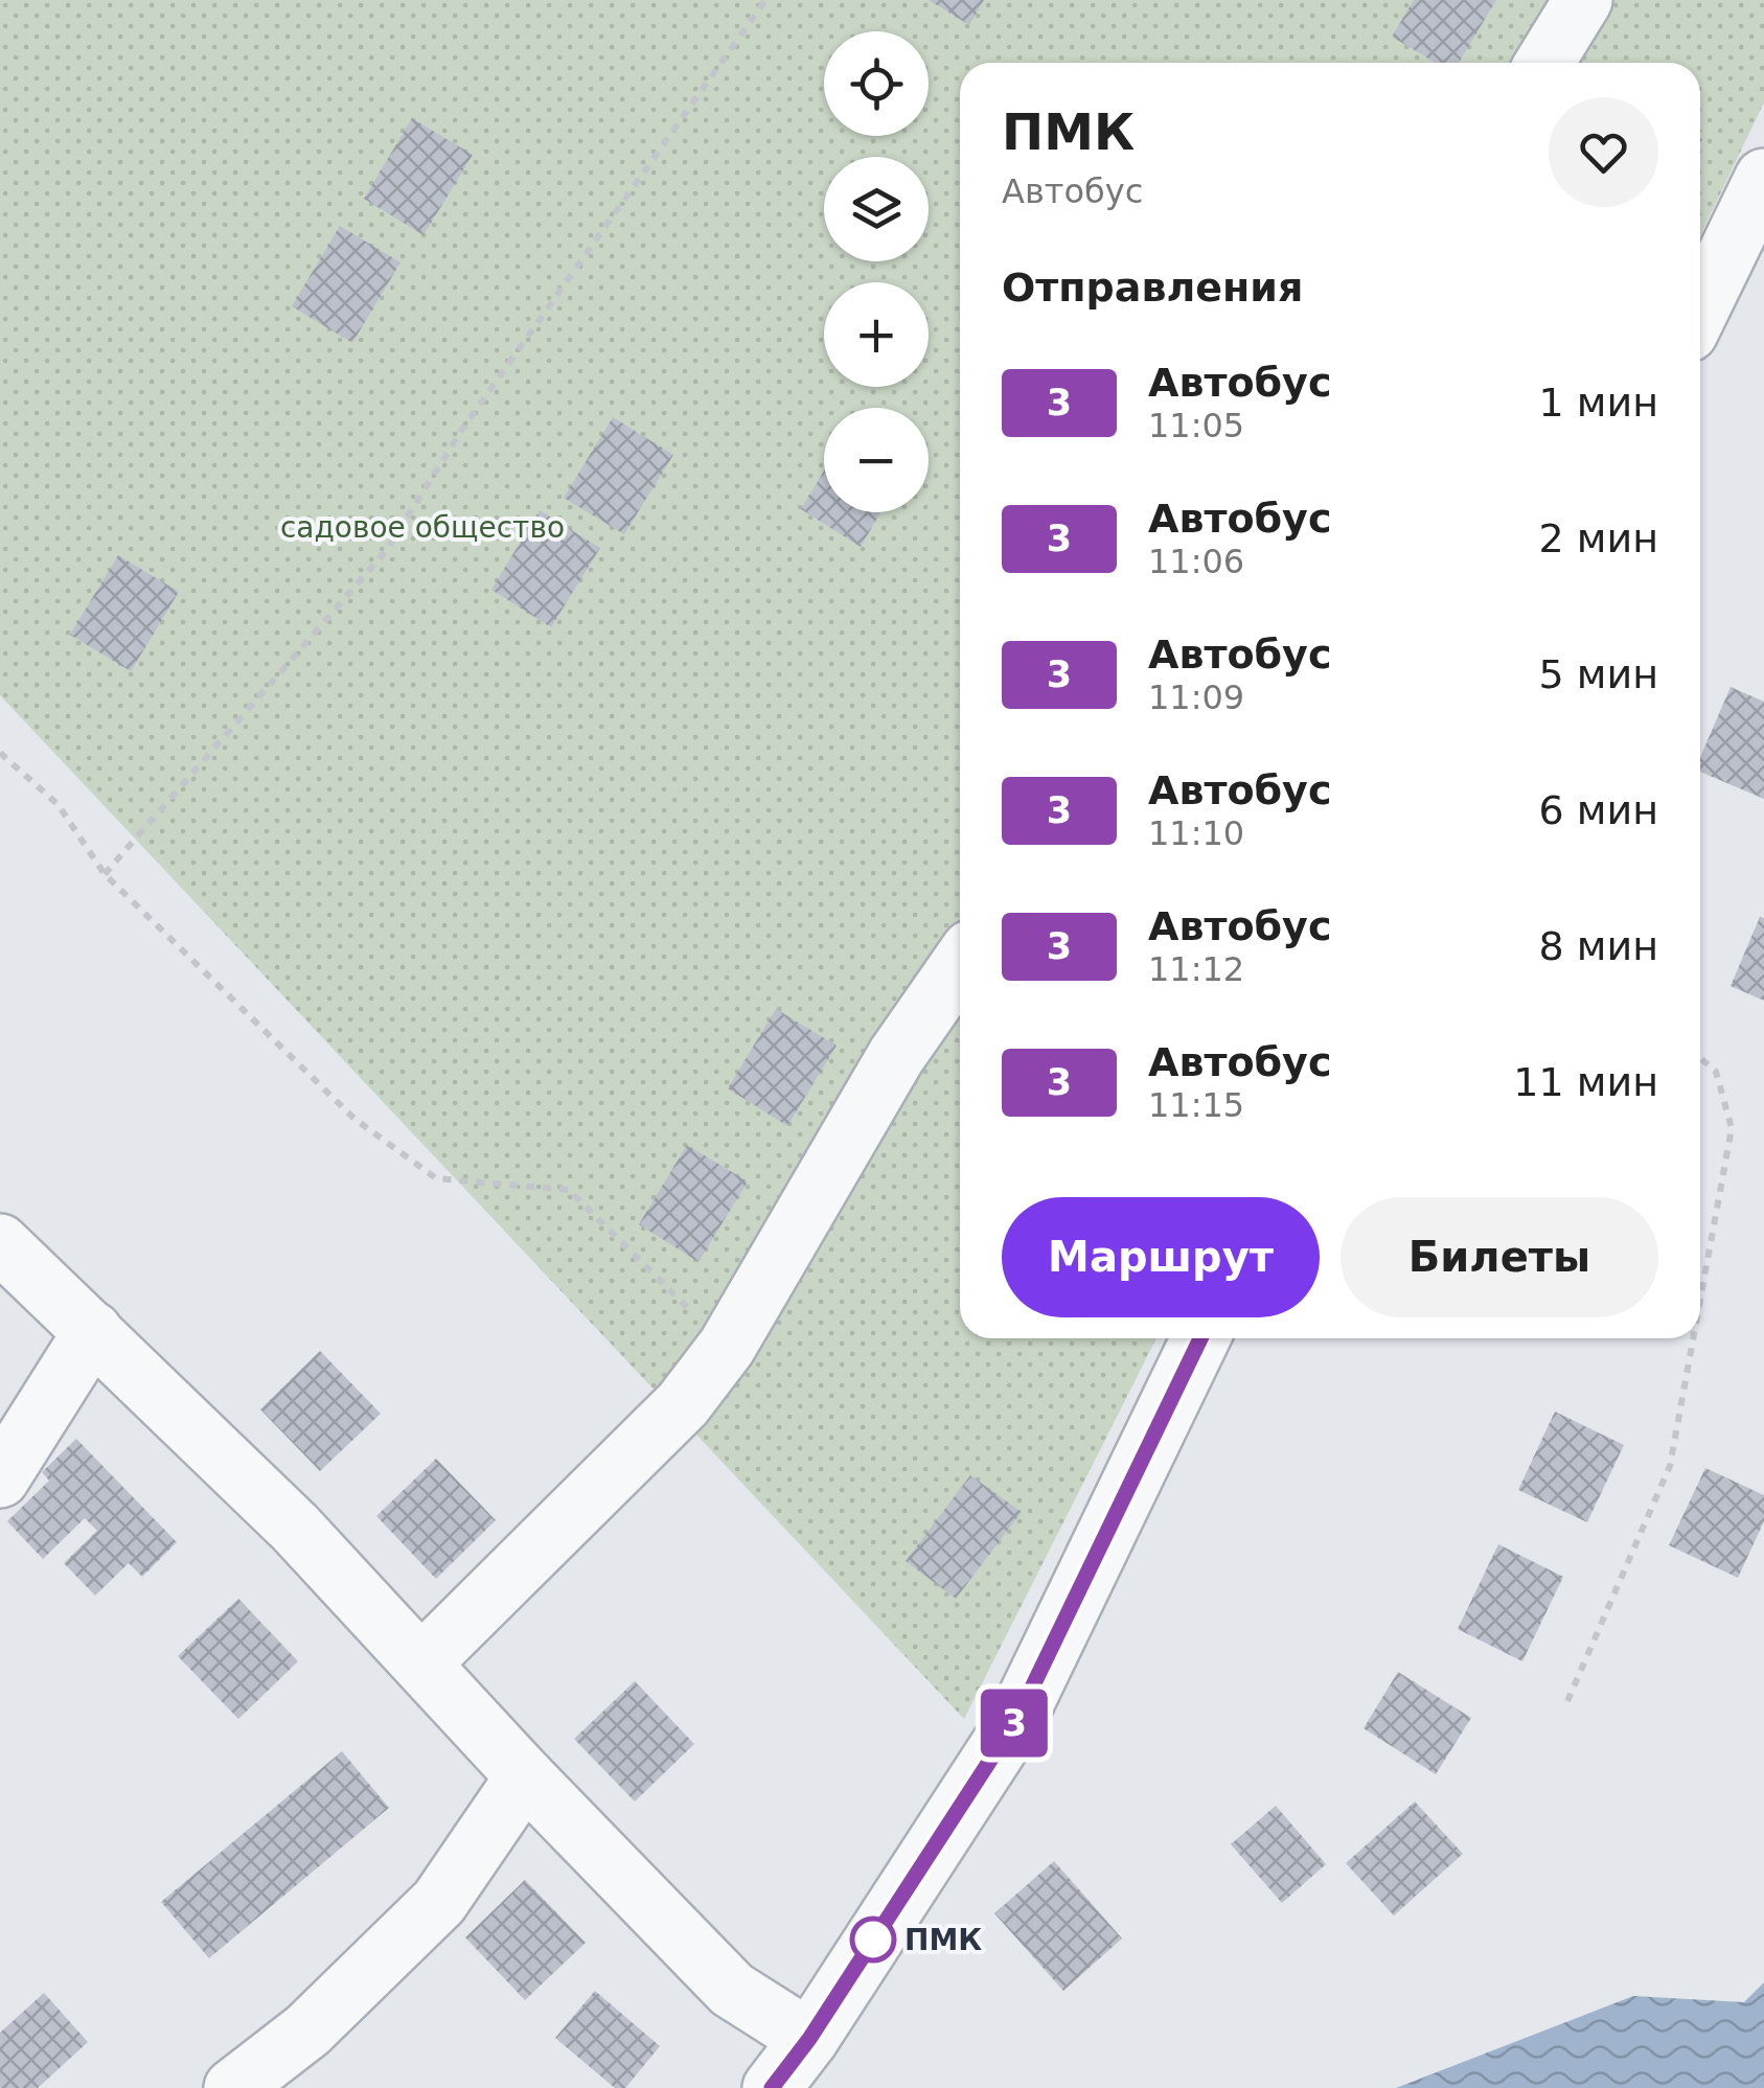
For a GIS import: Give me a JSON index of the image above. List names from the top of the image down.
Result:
{
  "parks": ["садовое общество"],
  "places": ["ПМК"],
  "lines": ["bus line 3"],
  "page": {
    "on_map": "3",
    "map_buttons": ["+", "−"],
    "heading": [
      ["ПМК", "Автобус"],
      "Отправления"
    ],
    "list": [
      {
        "mark": "3",
        "name": "Автобус",
        "note": "11:05",
        "value": "1 мин"
      },
      {
        "mark": "3",
        "name": "Автобус",
        "note": "11:06",
        "value": "2 мин"
      },
      {
        "mark": "3",
        "name": "Автобус",
        "note": "11:09",
        "value": "5 мин"
      },
      {
        "mark": "3",
        "name": "Автобус",
        "note": "11:10",
        "value": "6 мин"
      },
      {
        "mark": "3",
        "name": "Автобус",
        "note": "11:12",
        "value": "8 мин"
      },
      {
        "mark": "3",
        "name": "Автобус",
        "note": "11:15",
        "value": "11 мин"
      }
    ],
    "buttons": ["Маршрут", "Билеты"]
  }
}
